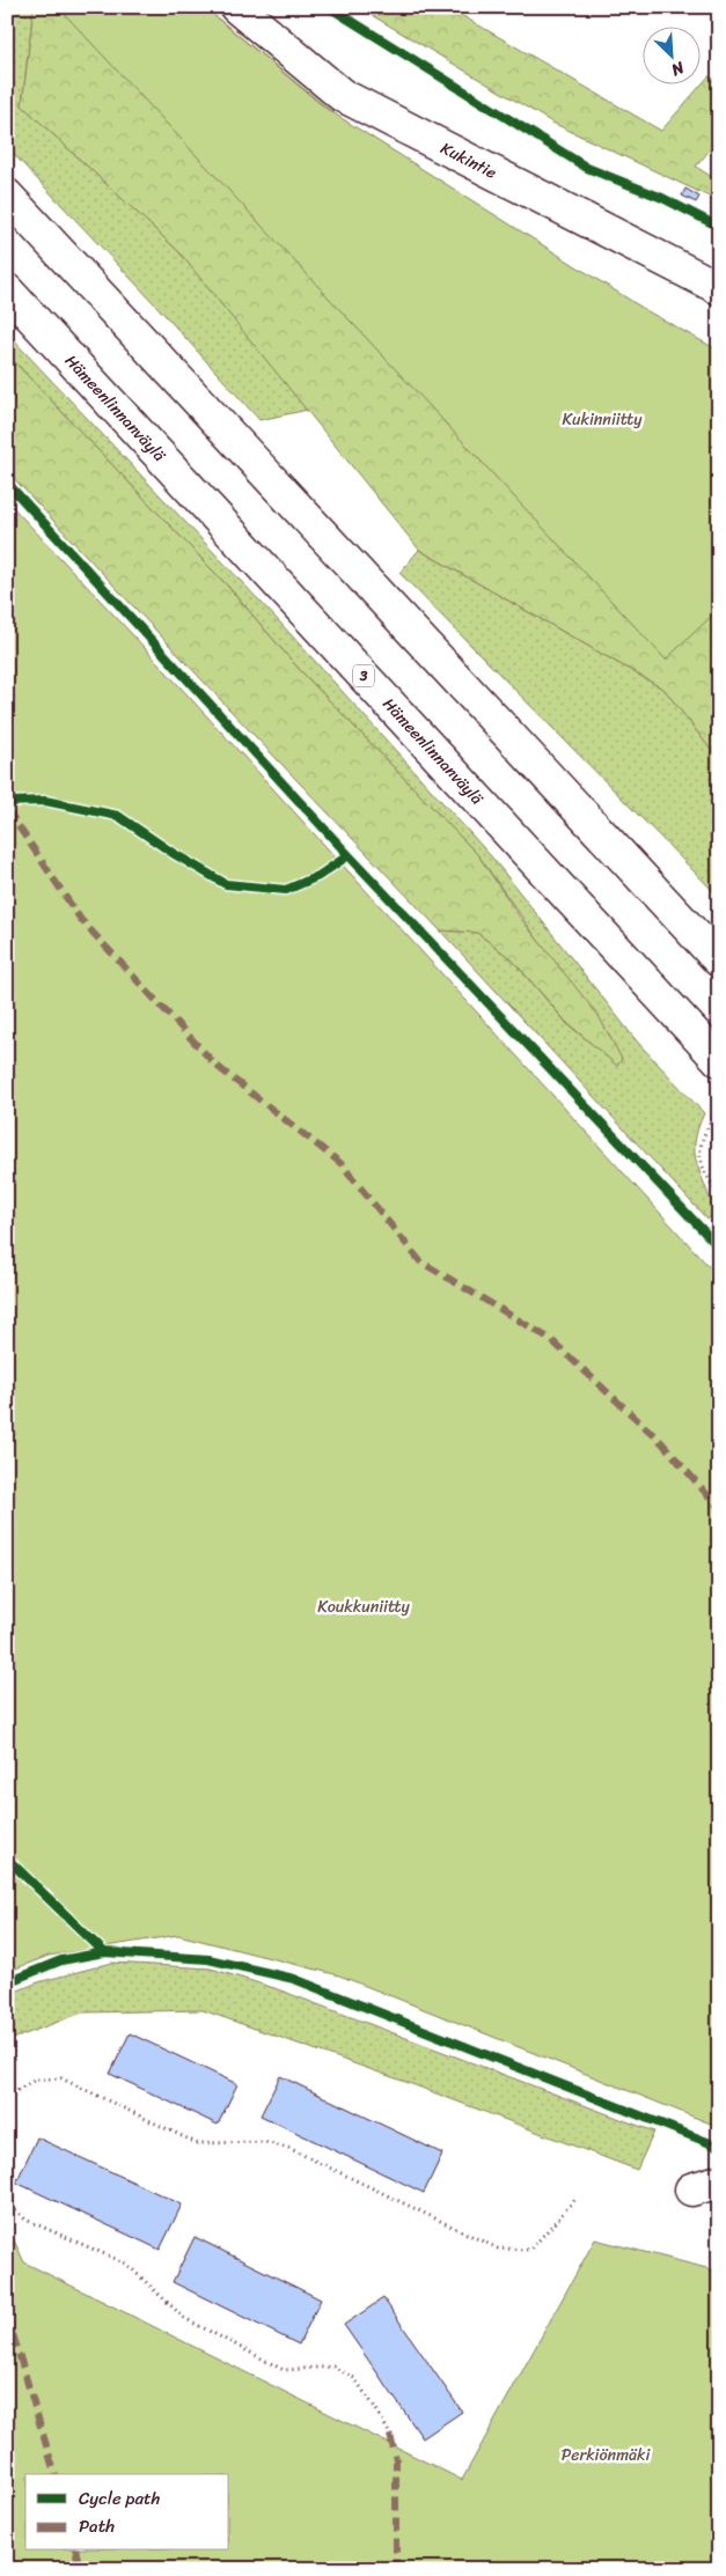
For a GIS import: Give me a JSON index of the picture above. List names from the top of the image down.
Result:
{
  "streets": {
    "main road": ["Kukintie", "Hämeenlinnanväylä", "3"]
  },
  "parks": ["Kukinniitty", "Koukkuniitty", "Perkiönmäki"],
  "legend": ["Cycle path", "Path"],
  "north": "bottom right"
}
